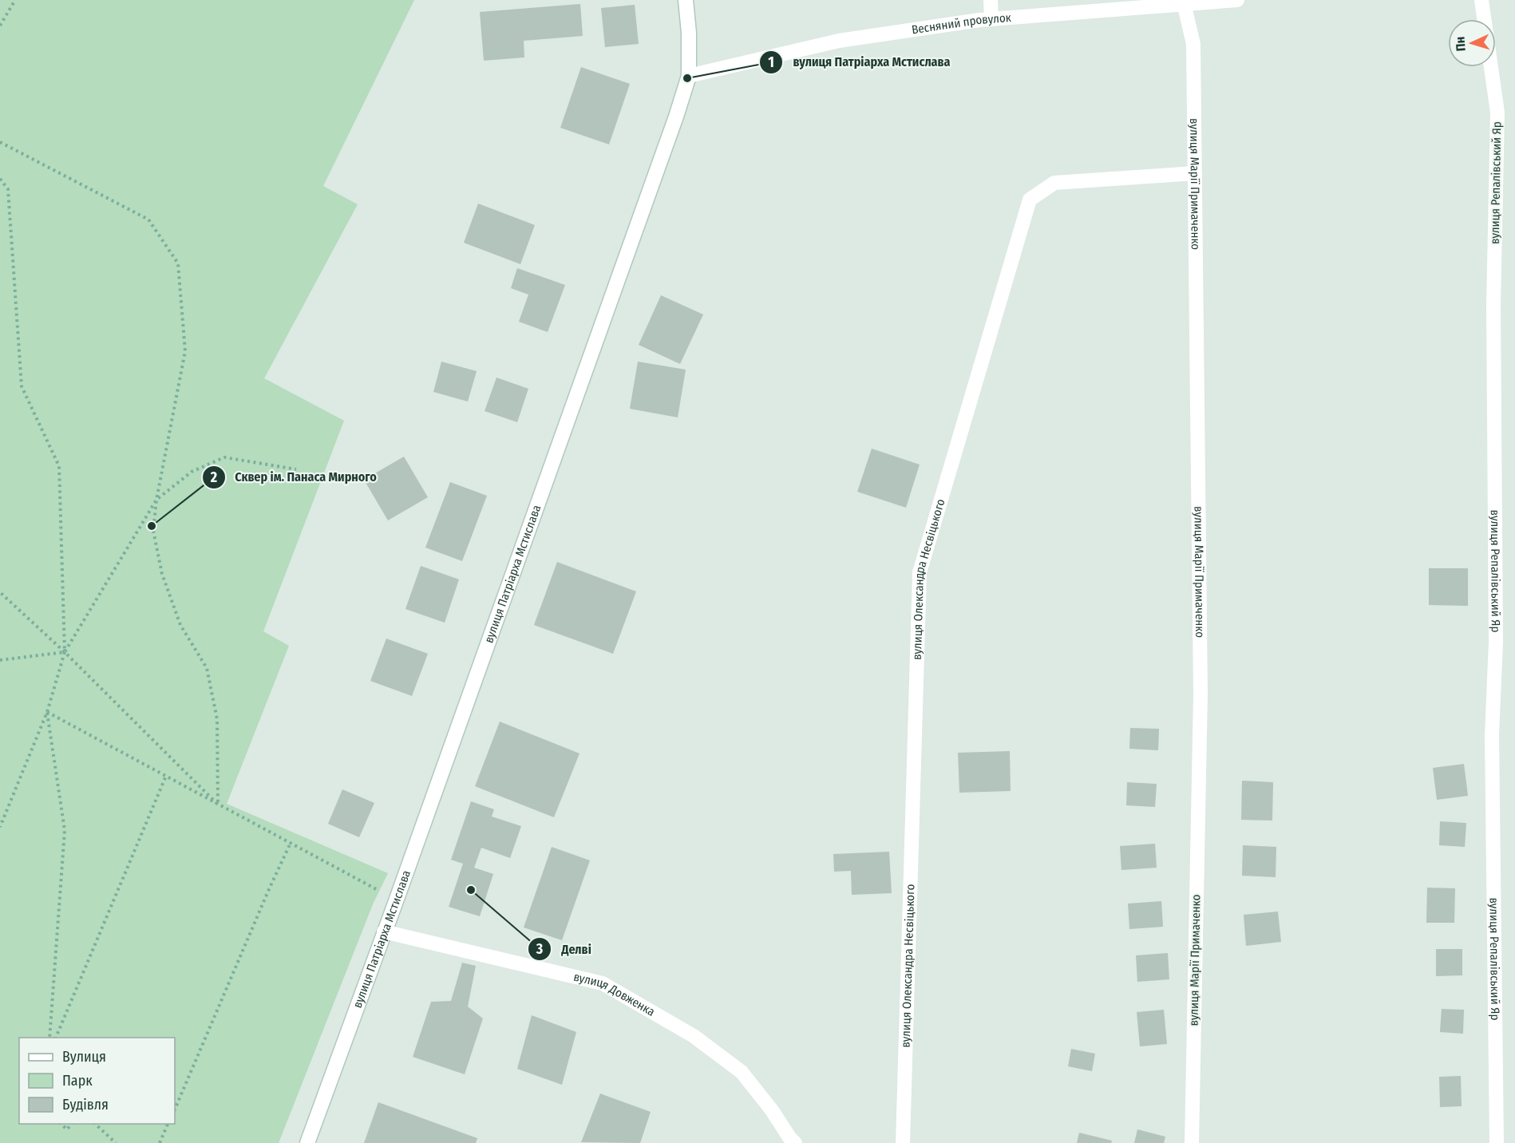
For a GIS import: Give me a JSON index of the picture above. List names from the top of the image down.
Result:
{
  "streets": {
    "street": [
      "Весняний провулок",
      "вулиця Репалівський Яр",
      "вулиця Марії Примаченко",
      "вулиця Патріарха Мстислава",
      "вулиця Олександра Несвіцького",
      "вулиця Довженка"
    ]
  },
  "crossings": [
    ["Весняний провулок", "вулиця Марії Примаченко"],
    ["Весняний провулок", "вулиця Патріарха Мстислава"],
    ["вулиця Марії Примаченко", "вулиця Олександра Несвіцького"],
    ["вулиця Патріарха Мстислава", "вулиця Довженка"]
  ],
  "places": ["вулиця Патріарха Мстислава", "Сквер ім. Панаса Мирного", "Делві"],
  "legend": ["Вулиця", "Парк", "Будівля"],
  "north": "left"
}
